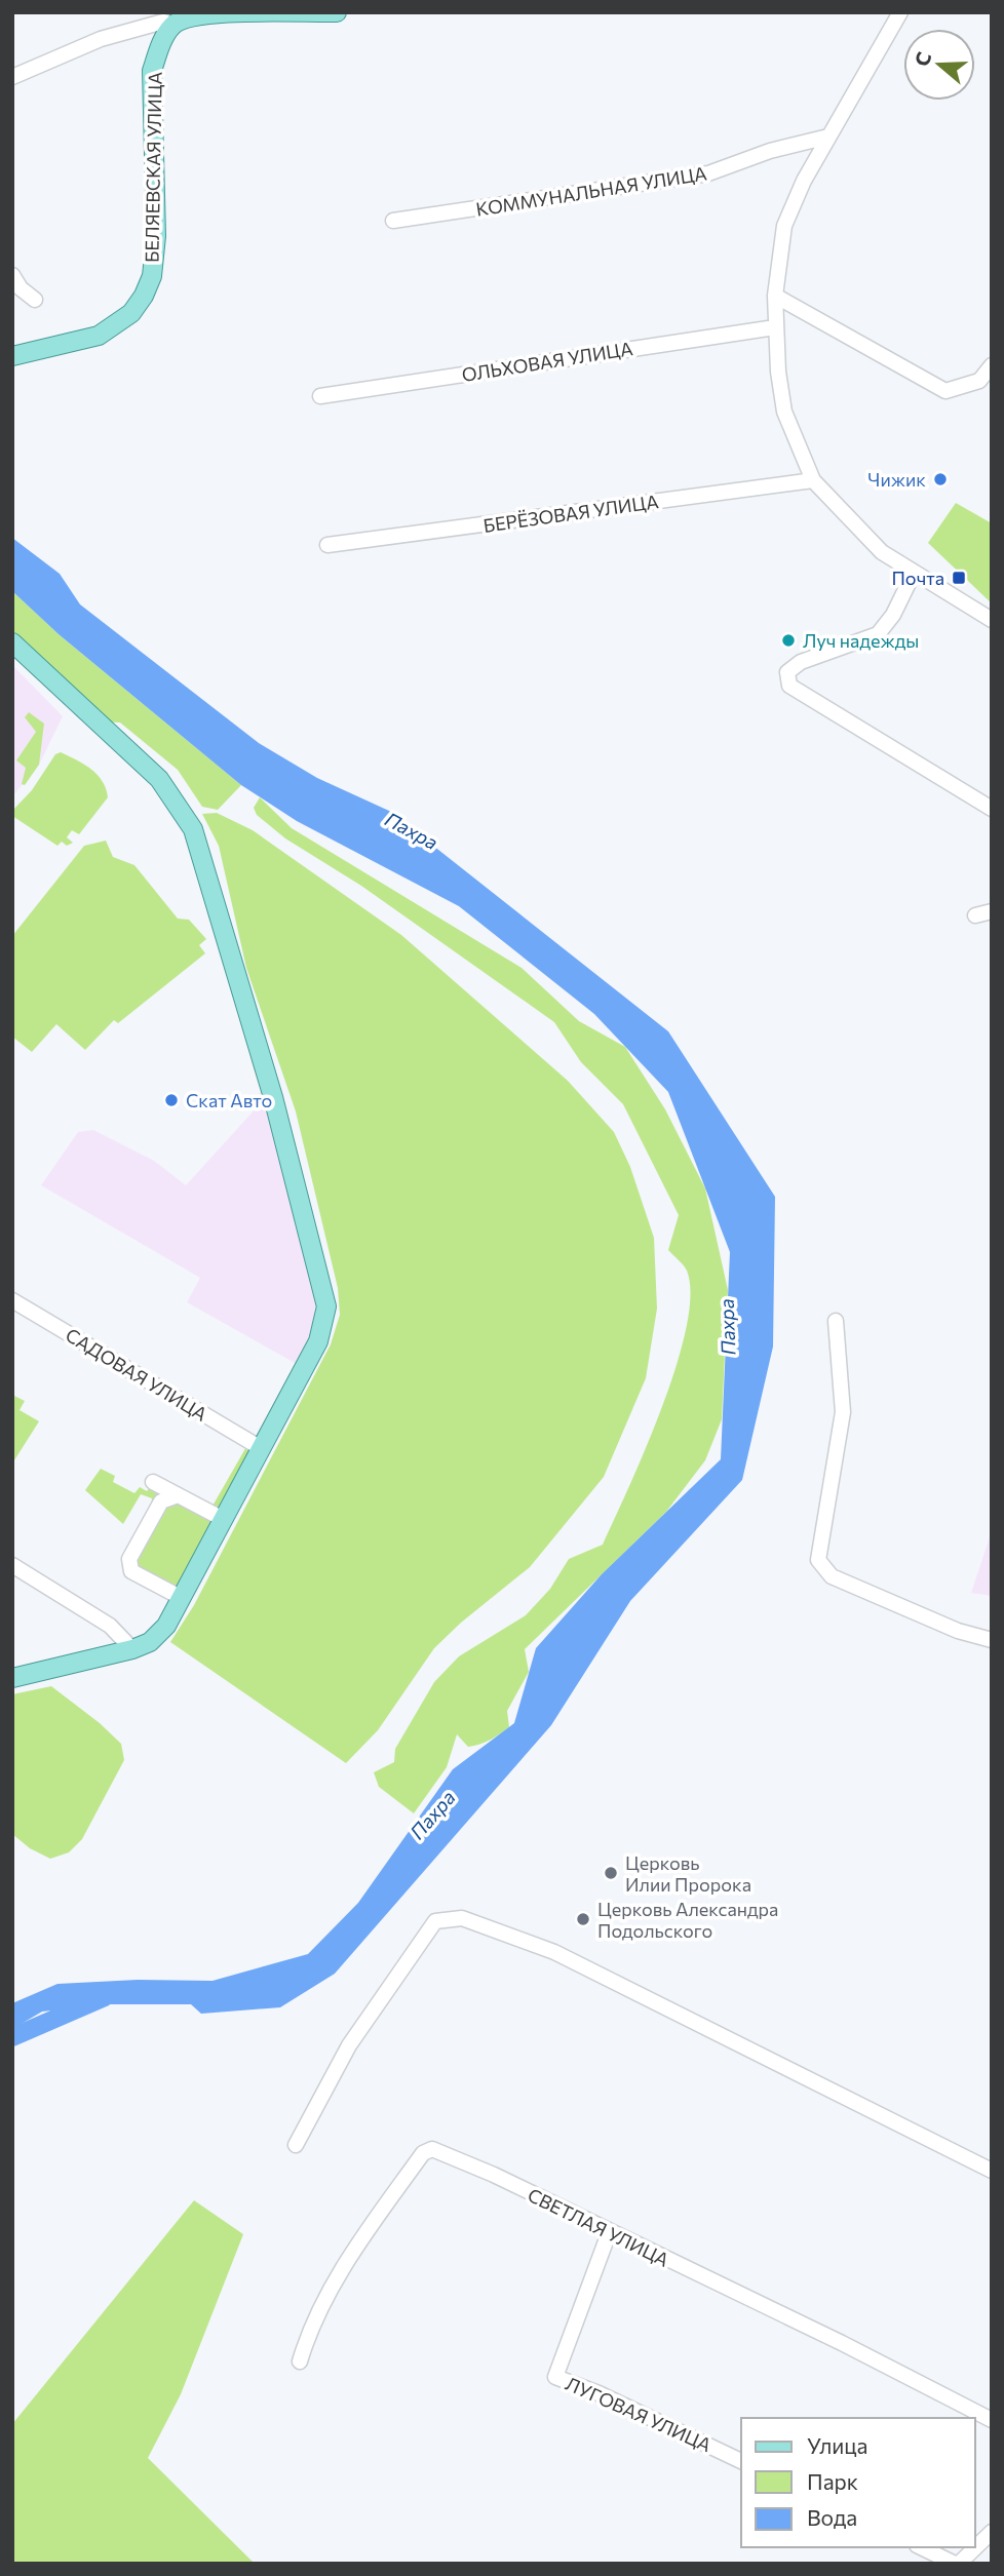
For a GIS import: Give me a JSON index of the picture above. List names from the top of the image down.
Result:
{
  "streets": {
    "main road": ["БЕЛЯЕВСКАЯ УЛИЦА"],
    "street": [
      "КОММУНАЛЬНАЯ УЛИЦА",
      "ОЛЬХОВАЯ УЛИЦА",
      "БЕРЁЗОВАЯ УЛИЦА",
      "САДОВАЯ УЛИЦА",
      "СВЕТЛАЯ УЛИЦА",
      "ЛУГОВАЯ УЛИЦА"
    ]
  },
  "crossings": [
    ["СВЕТЛАЯ УЛИЦА", "ЛУГОВАЯ УЛИЦА"]
  ],
  "water": ["Пахра"],
  "places": {
    "other": [
      "Чижик",
      "Луч надежды",
      "Скат Авто",
      "Церковь Илии Пророка",
      "Церковь Александра Подольского"
    ],
    "transit": ["Почта"]
  },
  "legend": ["Улица", "Парк", "Вода"],
  "north": "left"
}
